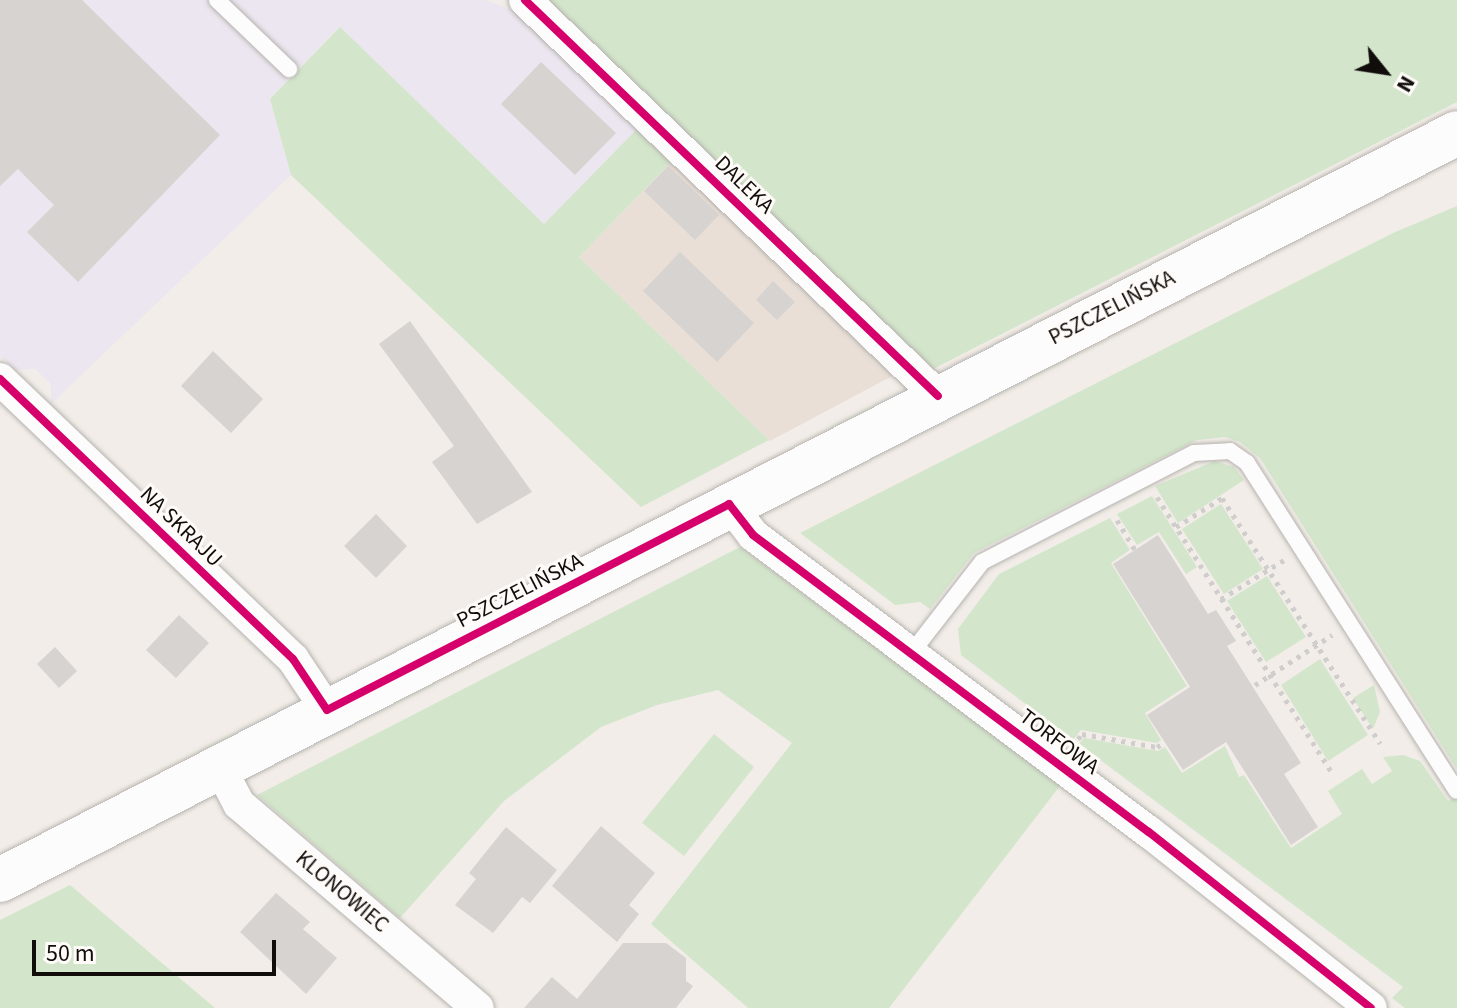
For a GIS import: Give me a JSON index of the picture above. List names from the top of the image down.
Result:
{
  "streets": {
    "main road": ["PSZCZELIŃSKA"],
    "street": [
      "DALEKA",
      "NA SKRAJU",
      "TORFOWA",
      "KLONOWIEC"
    ]
  },
  "crossings": [
    ["DALEKA", "PSZCZELIŃSKA"],
    ["PSZCZELIŃSKA", "NA SKRAJU"],
    ["PSZCZELIŃSKA", "TORFOWA"],
    ["PSZCZELIŃSKA", "KLONOWIEC"]
  ],
  "scale_bar": "50 m",
  "north": "bottom right"
}
